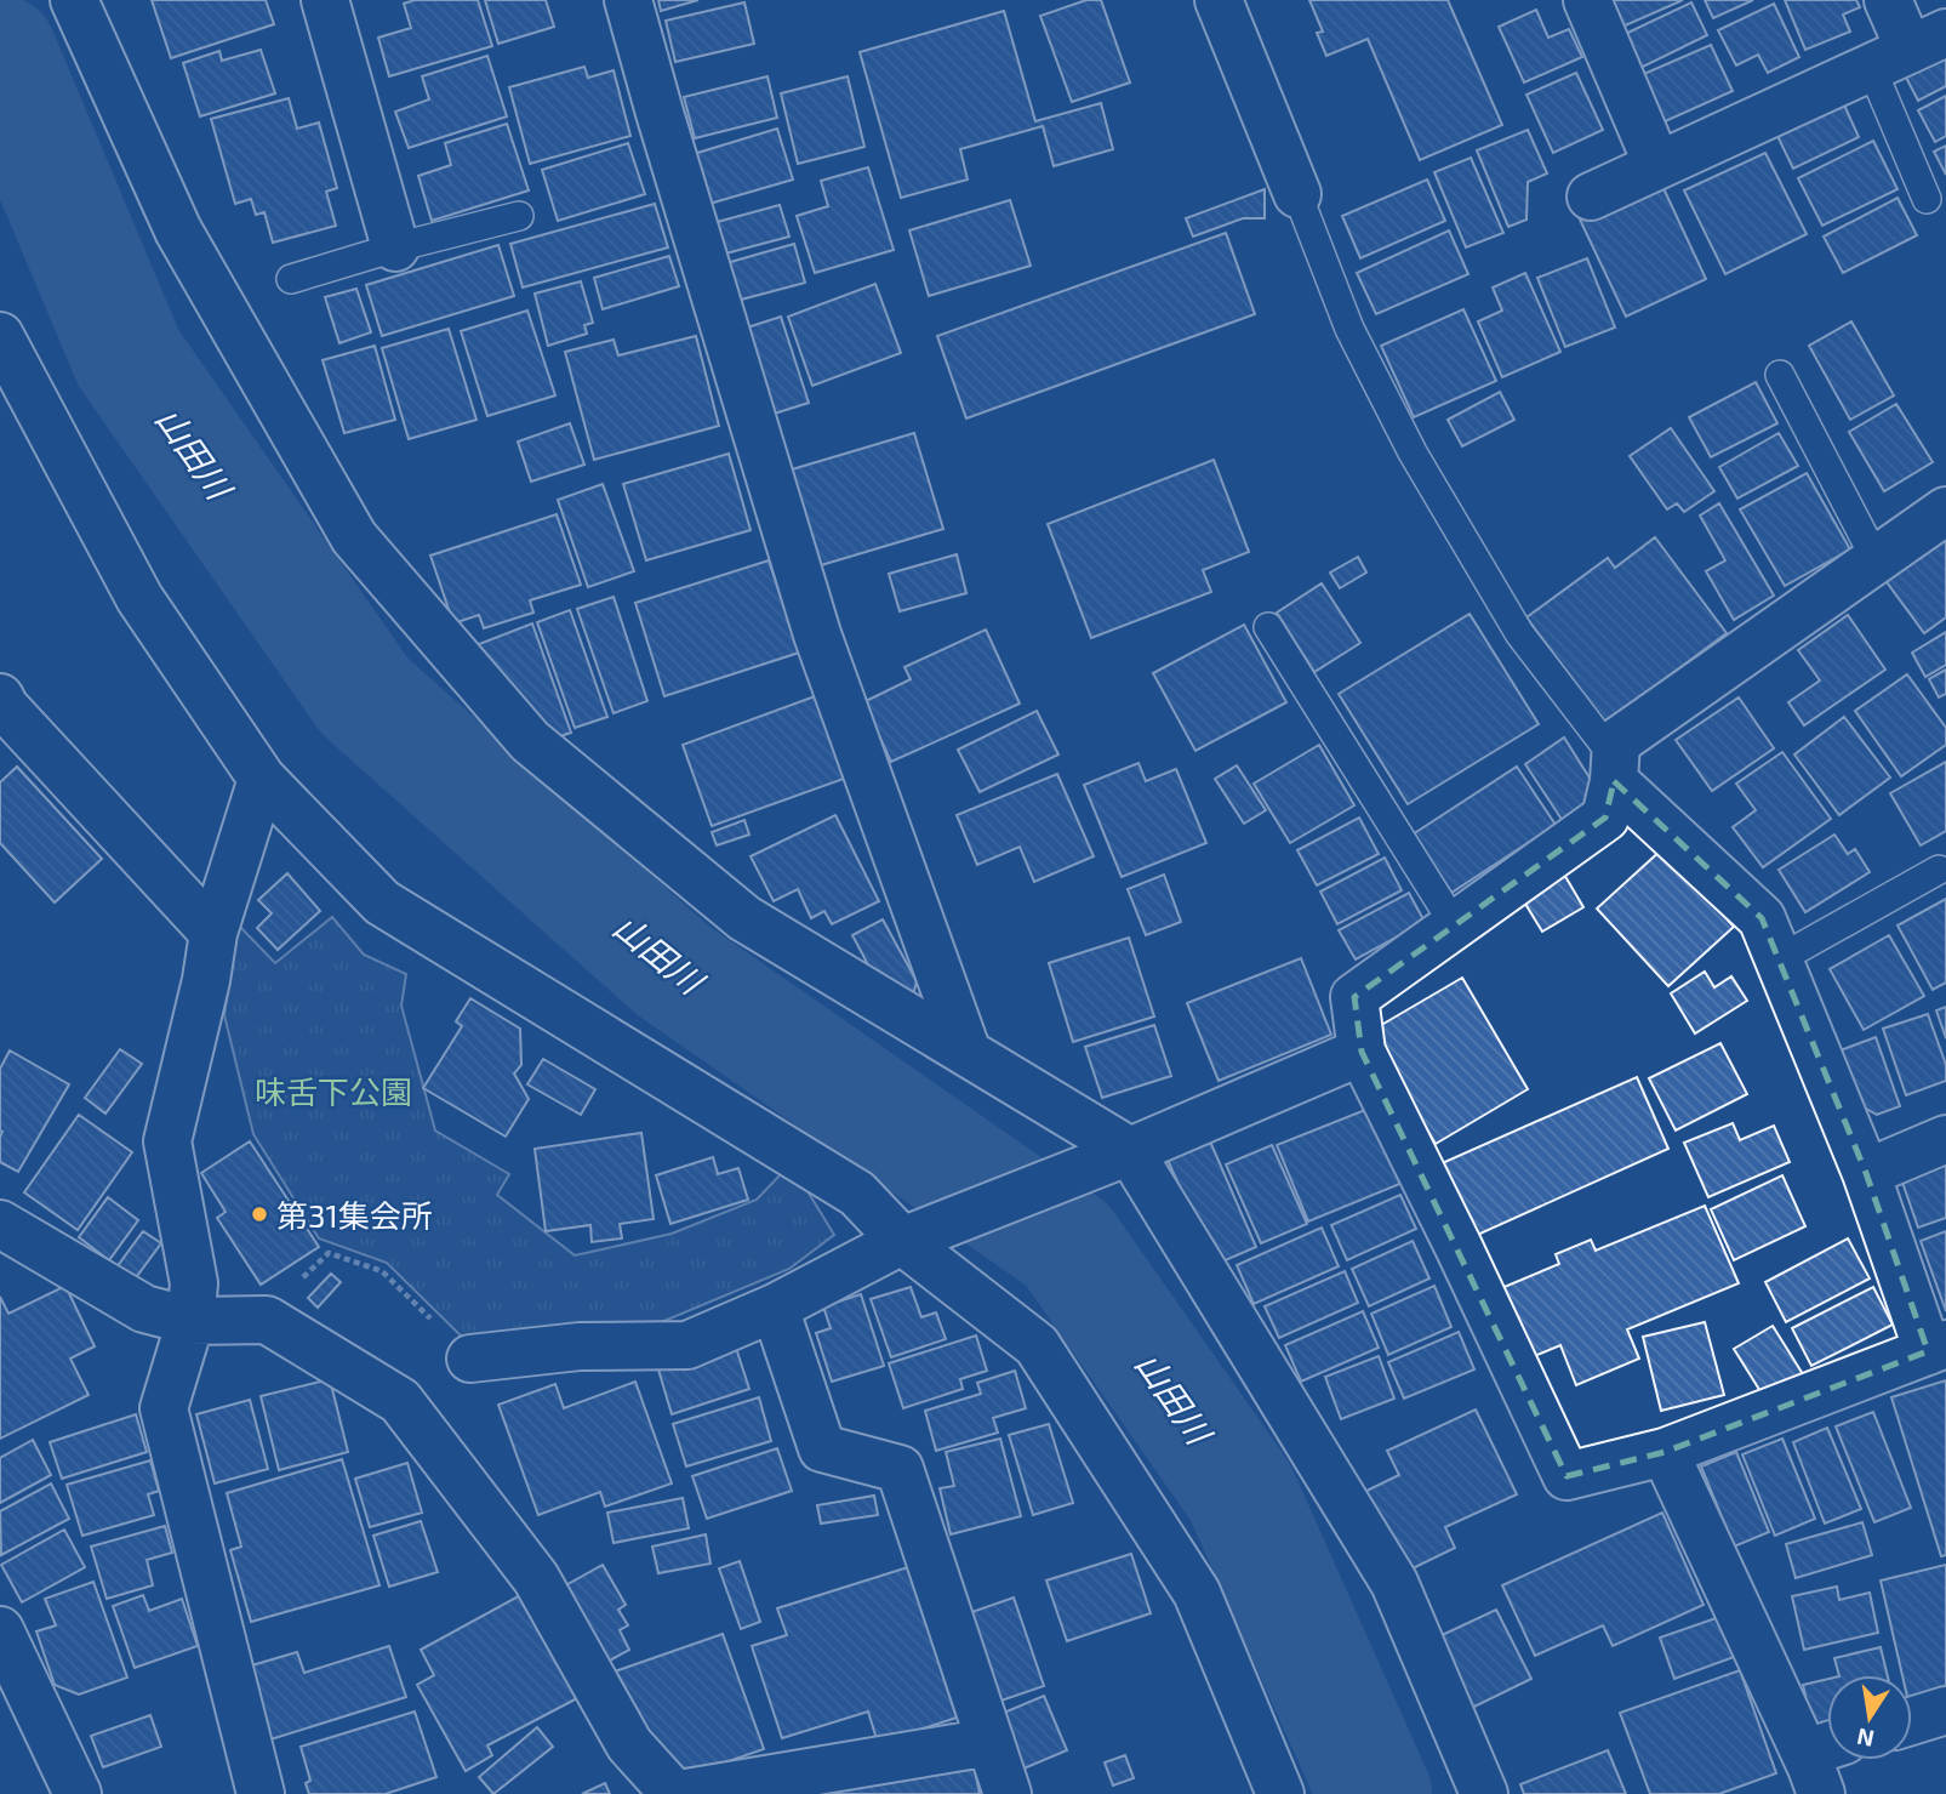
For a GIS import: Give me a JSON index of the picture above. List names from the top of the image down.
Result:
{
  "water": ["山田川"],
  "parks": ["味舌下公園"],
  "places": ["第31集会所"],
  "north": "bottom"
}
